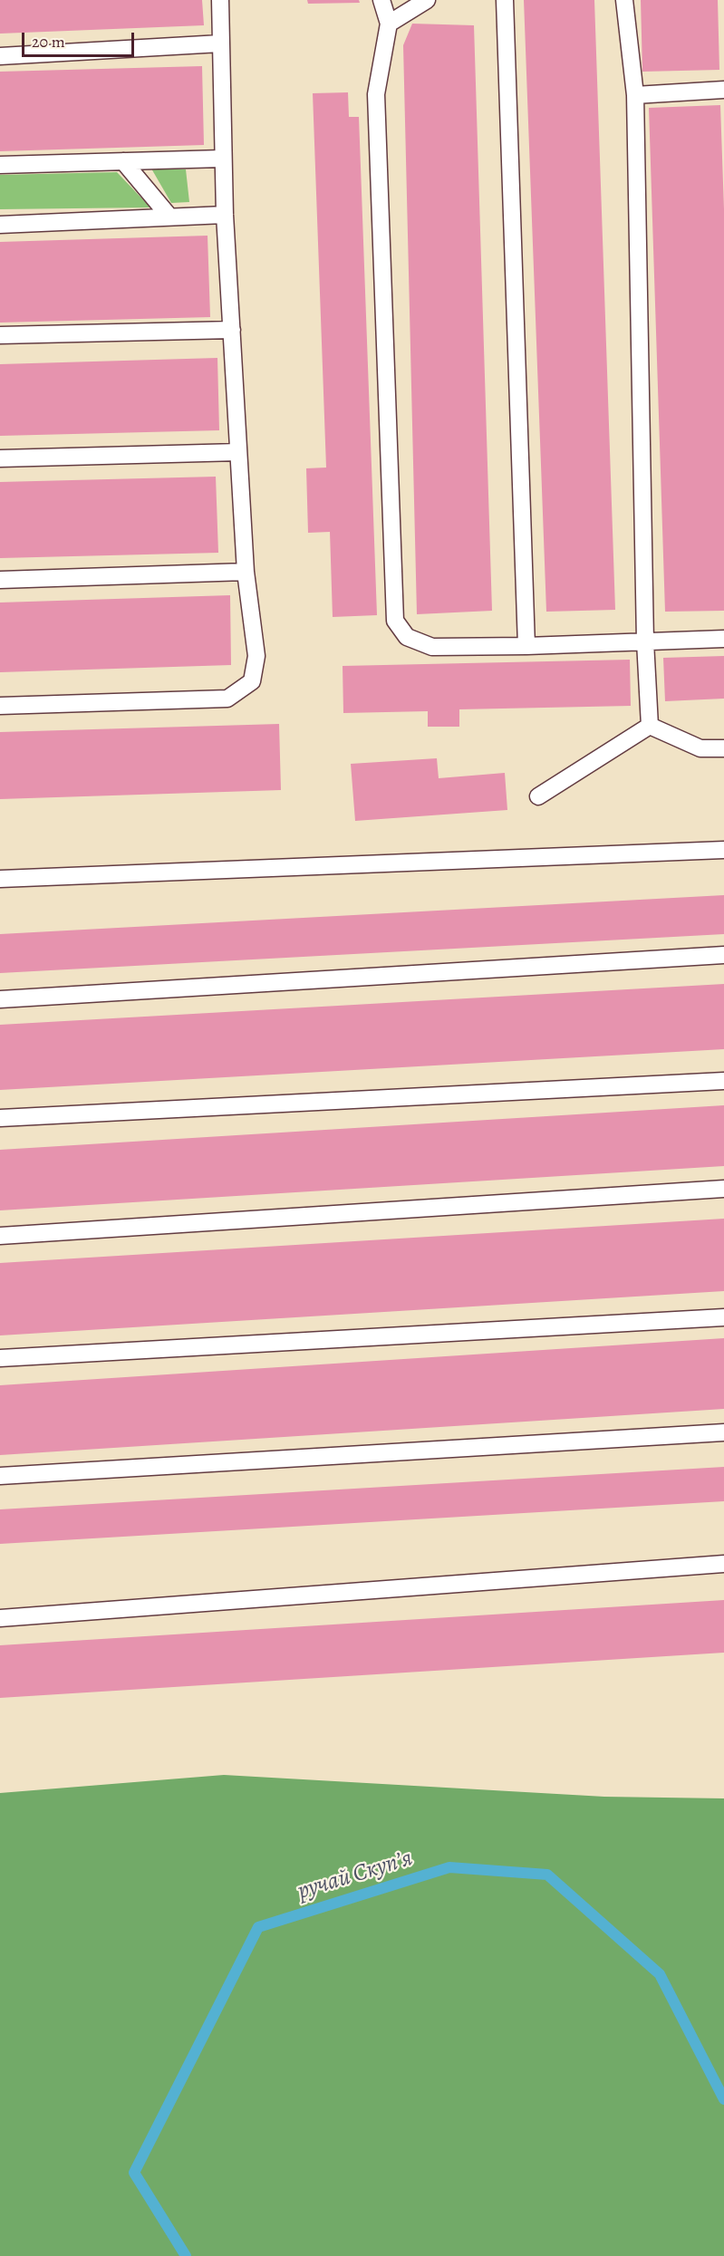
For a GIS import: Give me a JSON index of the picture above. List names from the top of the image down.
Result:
{
  "water": ["ручай Скупʼя"],
  "scale_bar": "20 m"
}
